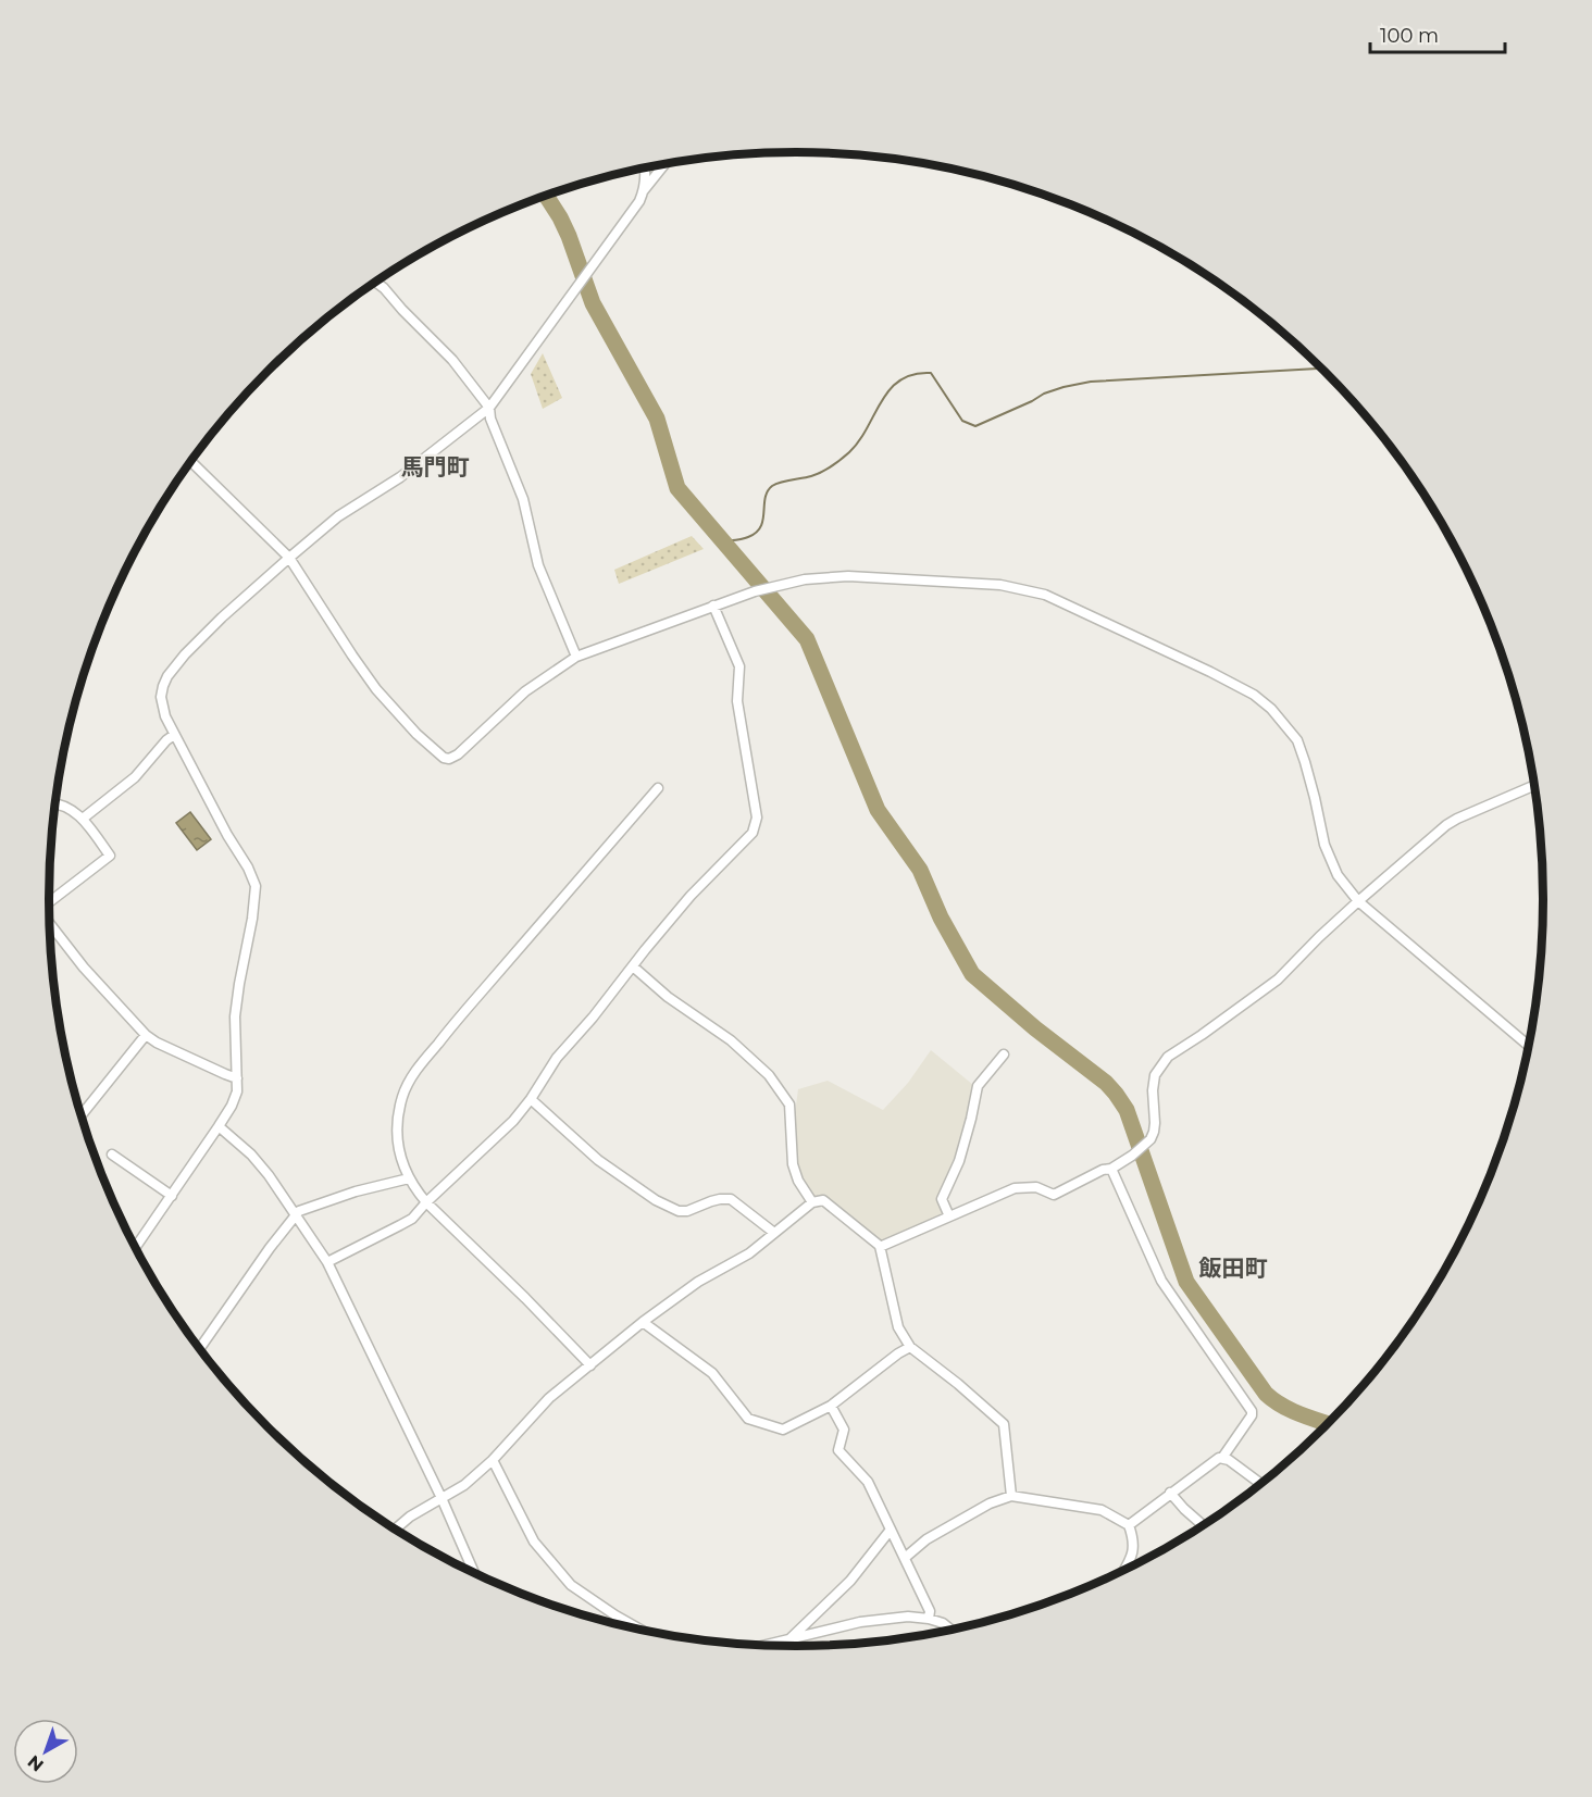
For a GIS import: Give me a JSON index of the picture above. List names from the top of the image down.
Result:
{
  "districts": ["馬門町", "飯田町"],
  "scale_bar": "100 m",
  "north": "bottom left"
}
